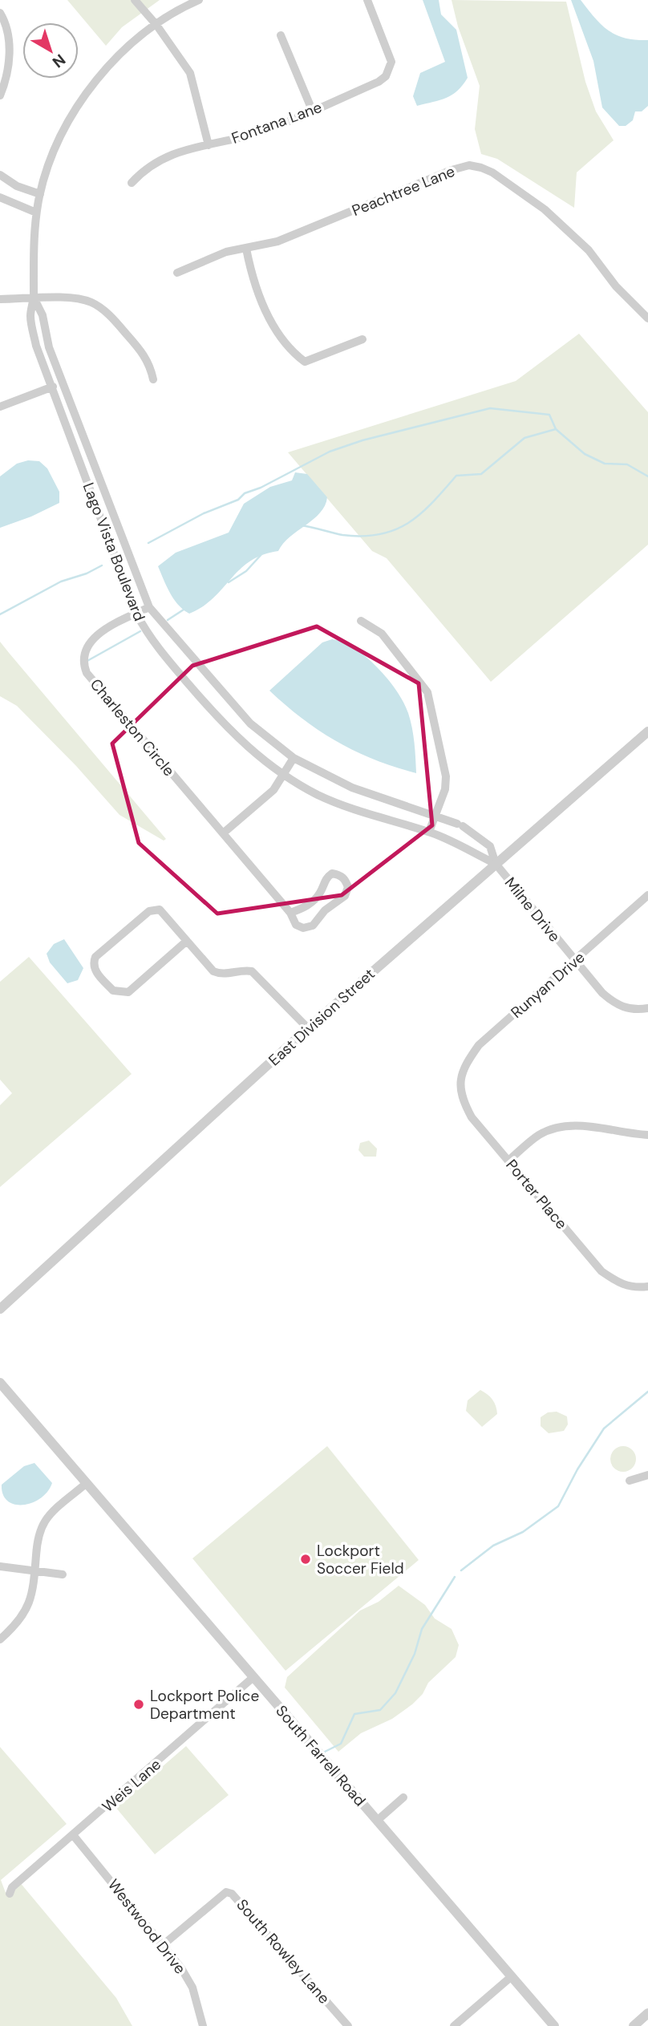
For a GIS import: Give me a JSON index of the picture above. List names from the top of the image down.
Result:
{
  "streets": {
    "street": [
      "Fontana Lane",
      "Peachtree Lane",
      "Lago Vista Boulevard",
      "Charleston Circle",
      "Milne Drive",
      "Runyan Drive",
      "East Division Street",
      "Porter Place",
      "South Farrell Road",
      "Weis Lane",
      "Westwood Drive",
      "South Rowley Lane"
    ]
  },
  "crossings": [
    ["Lago Vista Boulevard", "Charleston Circle"],
    ["Lago Vista Boulevard", "Milne Drive"],
    ["Lago Vista Boulevard", "East Division Street"],
    ["Milne Drive", "Runyan Drive"],
    ["Milne Drive", "East Division Street"],
    ["Runyan Drive", "Porter Place"],
    ["South Farrell Road", "Weis Lane"],
    ["Weis Lane", "Westwood Drive"],
    ["Westwood Drive", "South Rowley Lane"]
  ],
  "places": ["Lockport Soccer Field", "Lockport Police Department"],
  "north": "bottom right"
}
